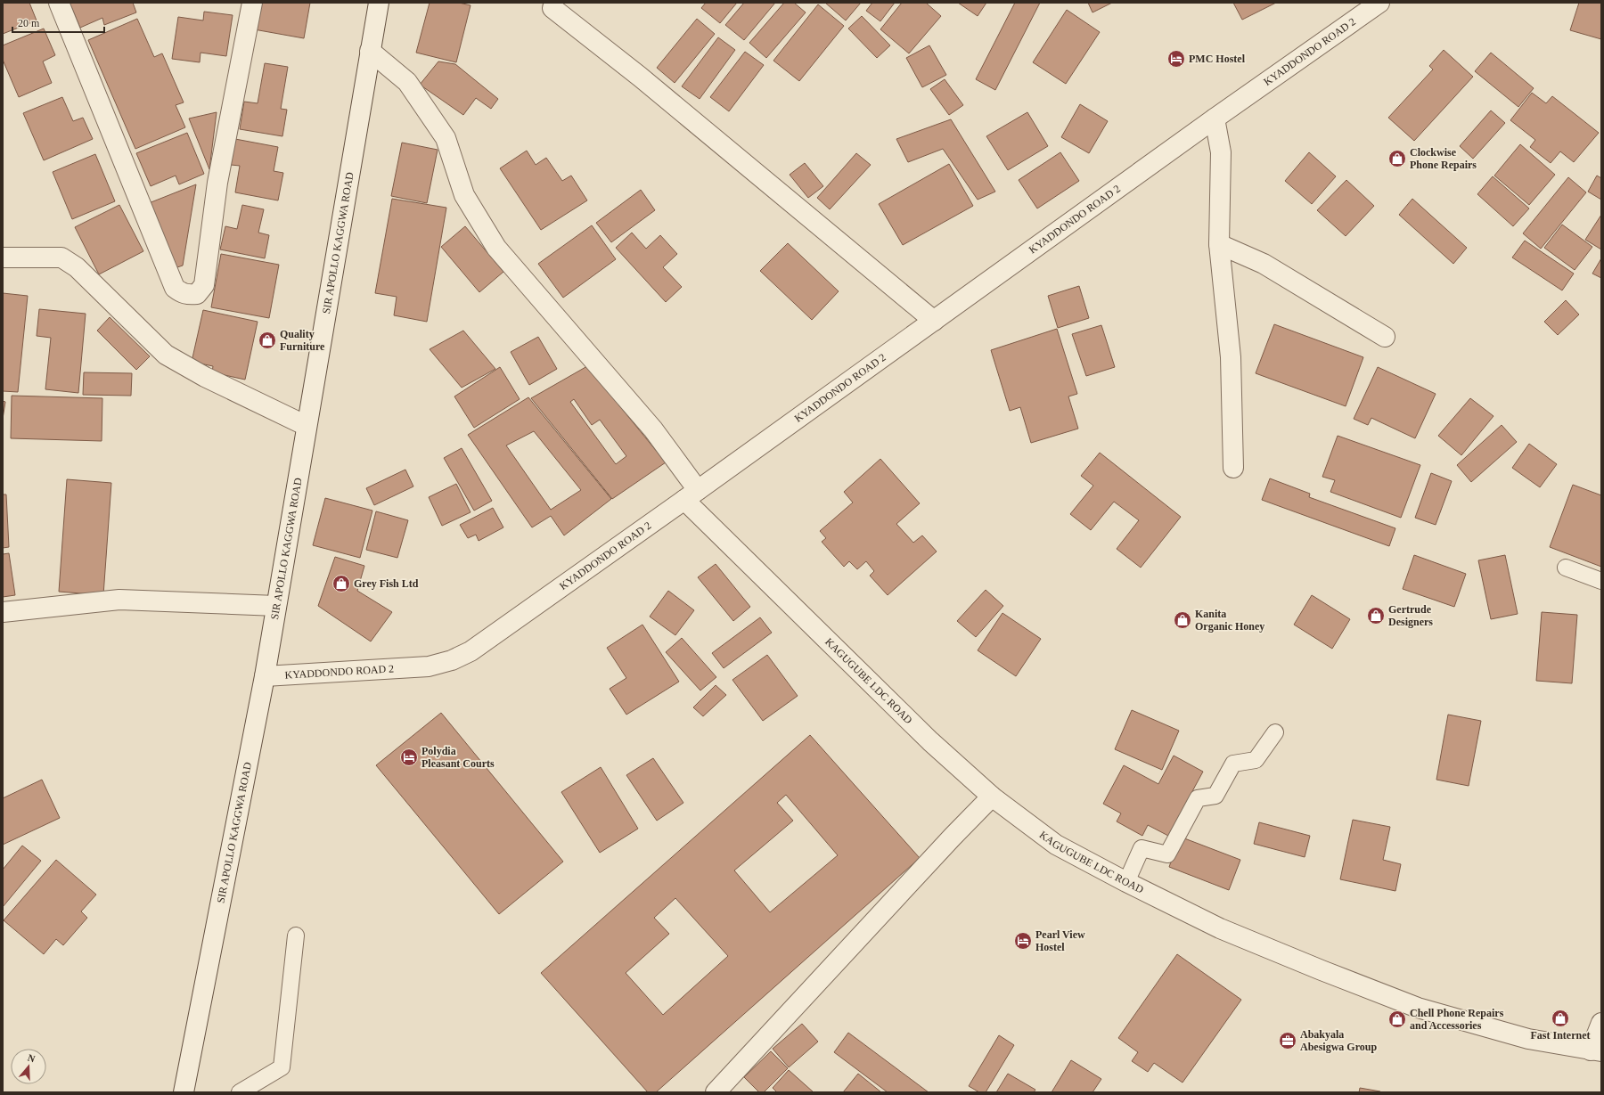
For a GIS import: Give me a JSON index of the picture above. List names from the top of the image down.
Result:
{
  "streets": {
    "street": ["KYADDONDO ROAD 2", "SIR APOLLO KAGGWA ROAD", "KAGUGUBE LDC ROAD"]
  },
  "crossings": [
    ["KYADDONDO ROAD 2", "SIR APOLLO KAGGWA ROAD"],
    ["KYADDONDO ROAD 2", "KAGUGUBE LDC ROAD"],
    ["SIR APOLLO KAGGWA ROAD", "KAGUGUBE LDC ROAD"]
  ],
  "places": {
    "hotel": ["PMC Hostel", "Polydia Pleasant Courts", "Pearl View Hostel"],
    "shop": [
      "Clockwise Phone Repairs",
      "Quality Furniture",
      "Grey Fish Ltd",
      "Gertrude Designers",
      "Kanita Organic Honey",
      "Fast Internet",
      "Chell Phone Repairs and Accessories"
    ],
    "office": ["Abakyala Abesigwa Group"]
  },
  "scale_bar": "20 m",
  "north": "top"
}
